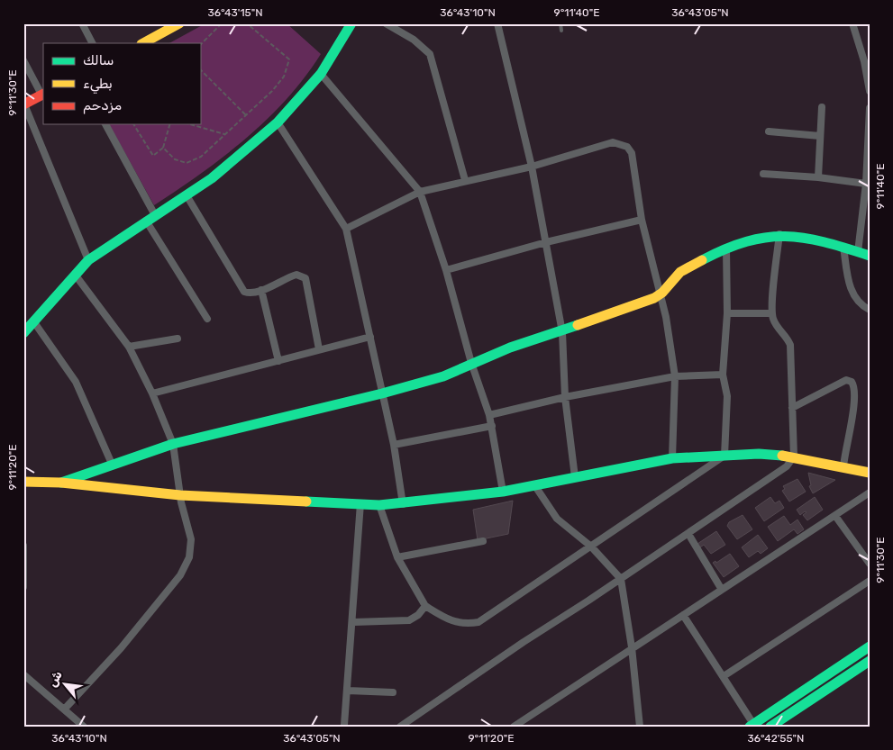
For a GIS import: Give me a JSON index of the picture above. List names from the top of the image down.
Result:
{
  "legend": ["سالك", "بطيء", "مزدحم"],
  "north": "top left",
  "coordinates": [
    "36°43'15\"N",
    "36°43'10\"N",
    "9°11'40\"E",
    "36°43'05\"N",
    "9°11'30\"E",
    "9°11'20\"E",
    "36°42'55\"N"
  ]
}
